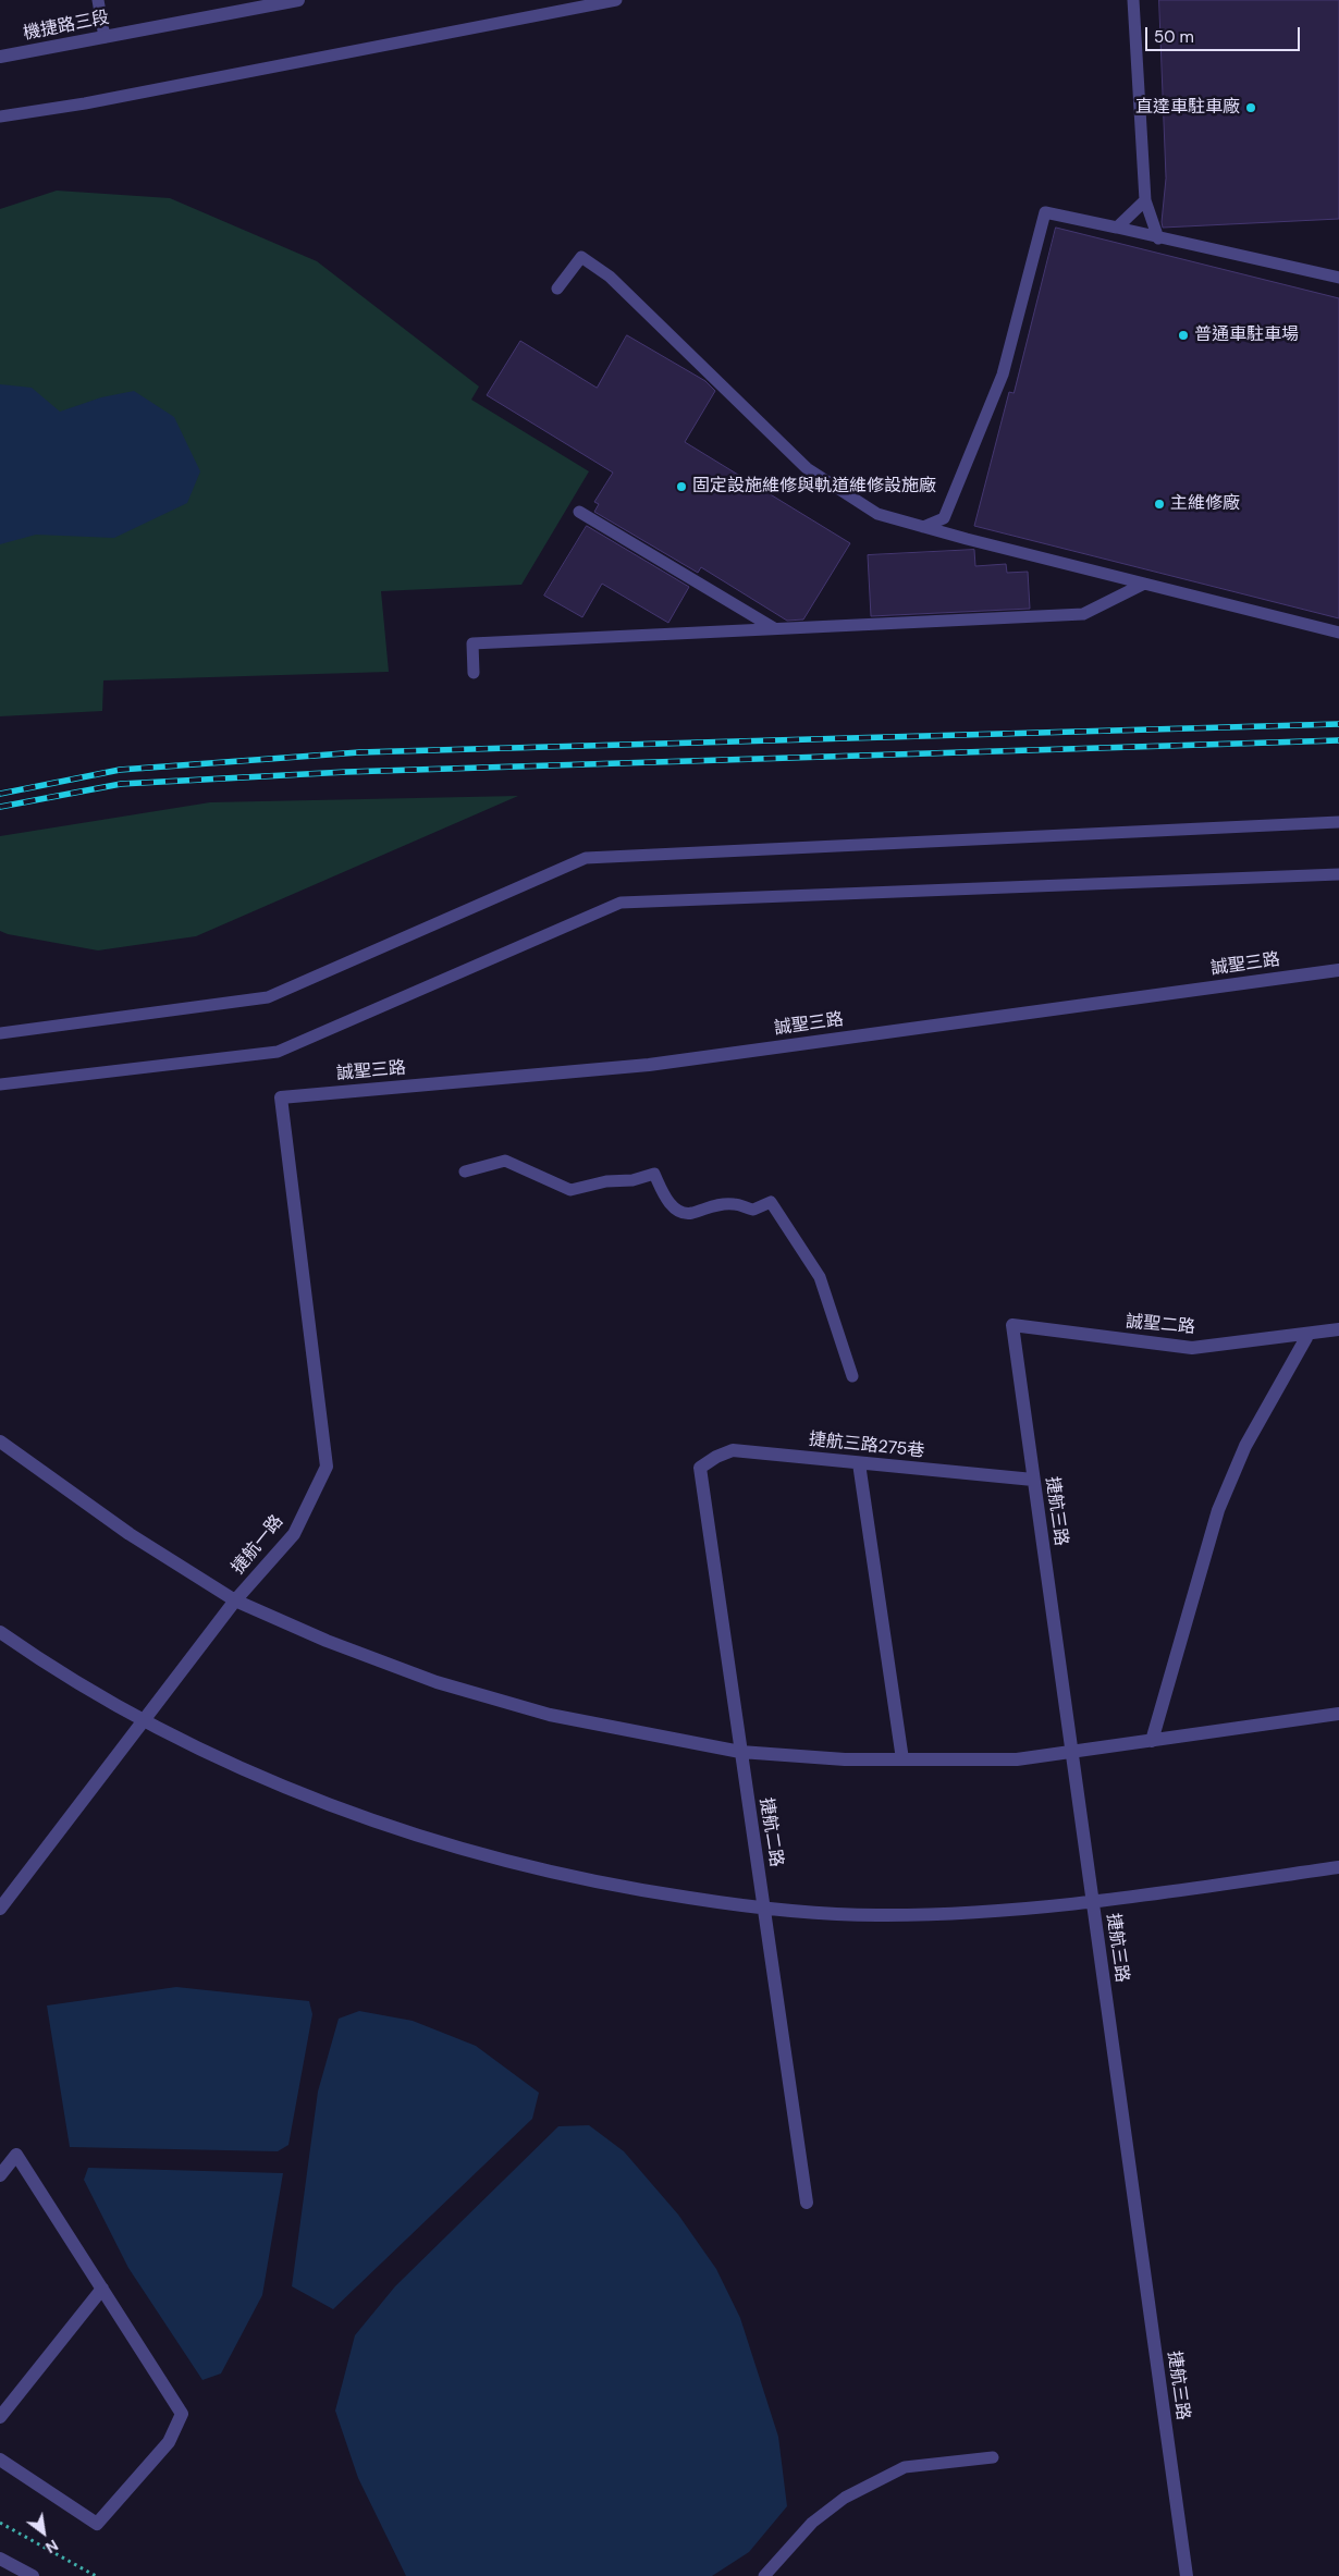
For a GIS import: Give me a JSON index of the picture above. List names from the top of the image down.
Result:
{
  "streets": {
    "street": [
      "機捷路三段",
      "誠聖三路",
      "誠聖二路",
      "捷航三路275巷",
      "捷航三路",
      "捷航一路",
      "捷航二路"
    ]
  },
  "crossings": [
    ["誠聖三路", "捷航一路"],
    ["誠聖二路", "捷航三路"],
    ["捷航三路275巷", "捷航三路"],
    ["捷航三路275巷", "捷航二路"]
  ],
  "places": [
    "直達車駐車廠",
    "普通車駐車場",
    "固定設施維修與軌道維修設施廠",
    "主維修廠"
  ],
  "scale_bar": "50 m",
  "north": "bottom right"
}
